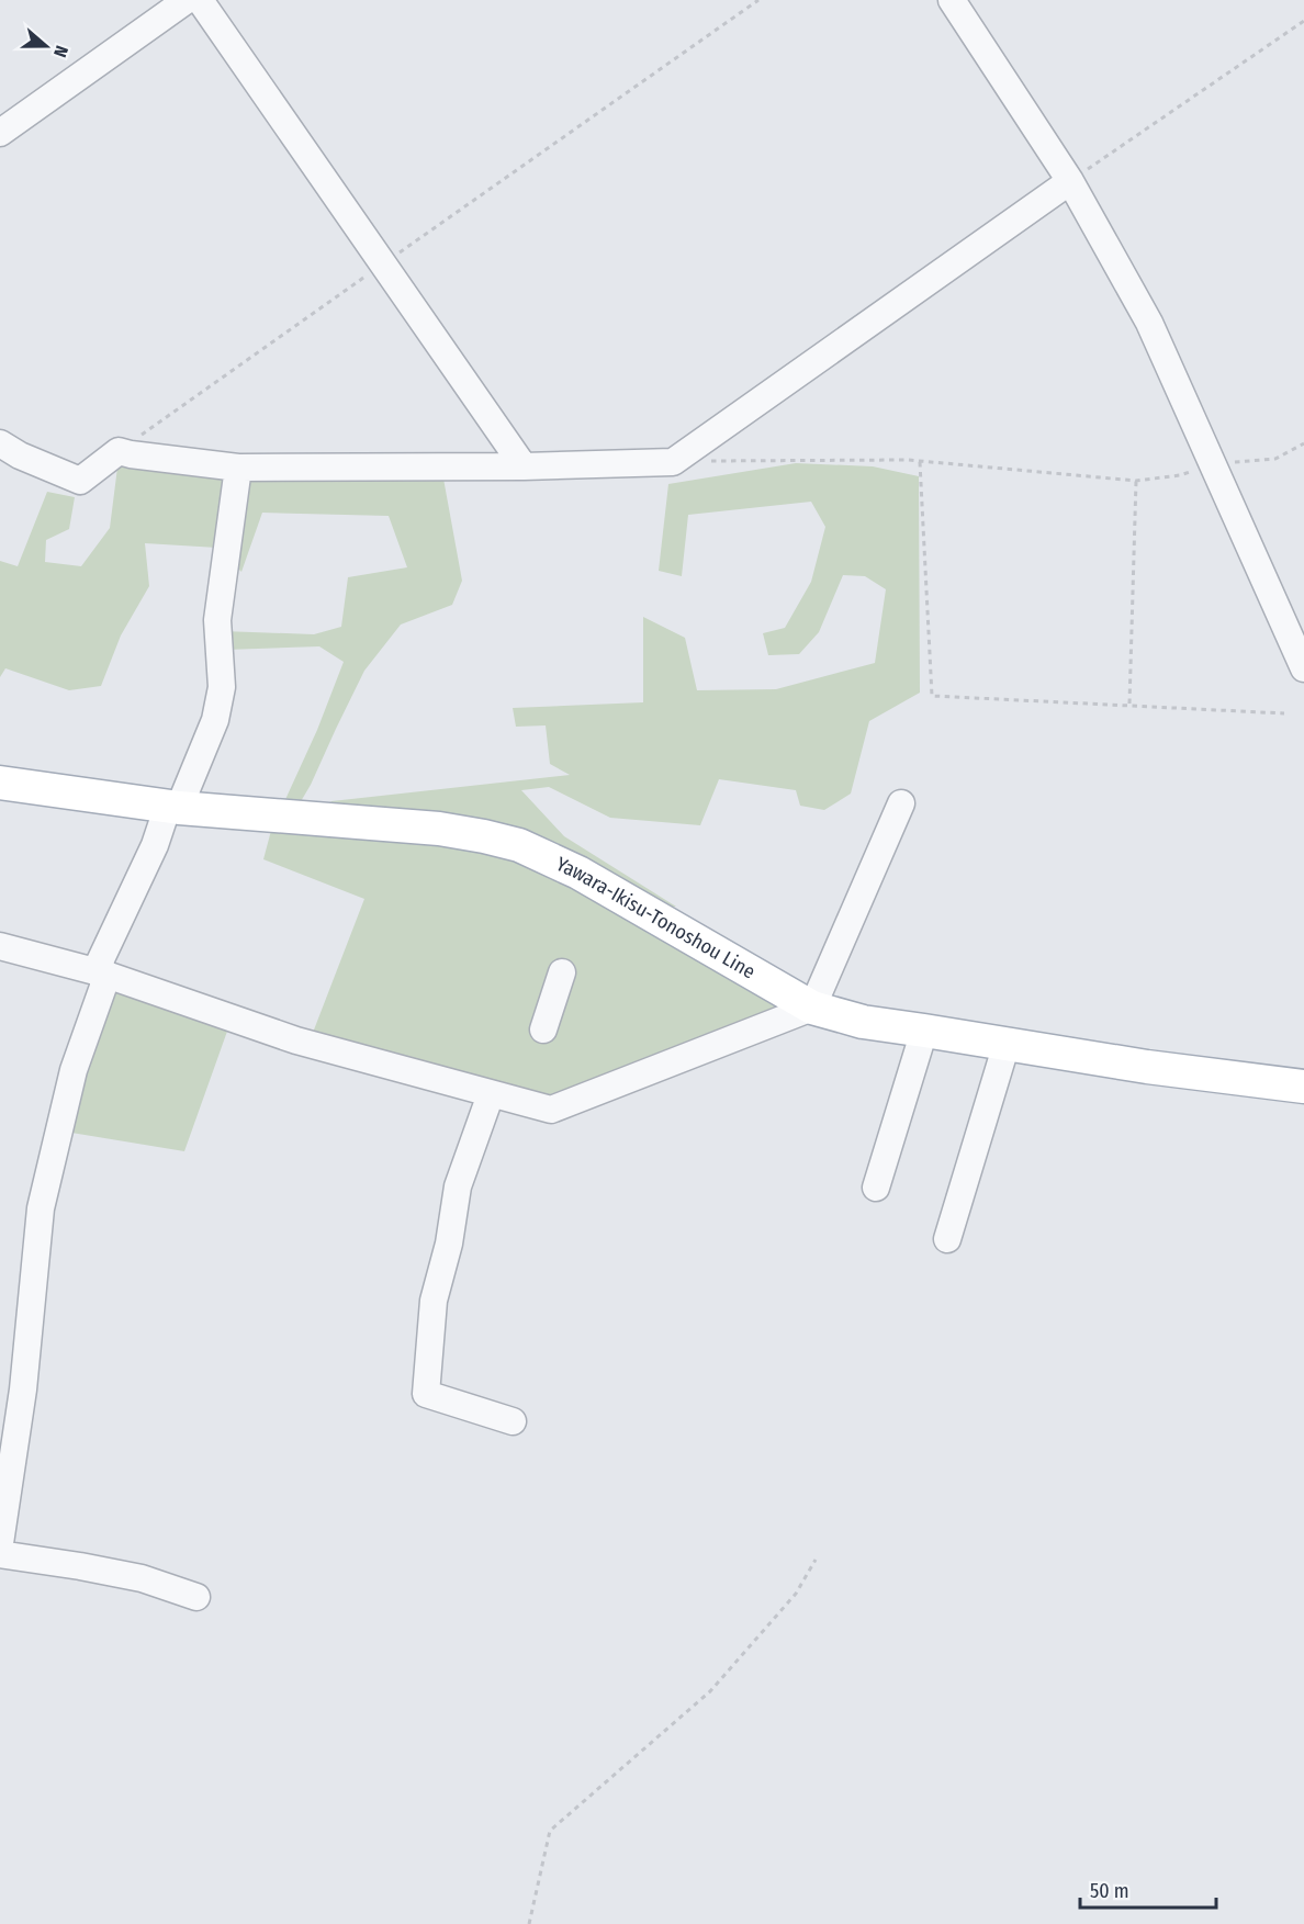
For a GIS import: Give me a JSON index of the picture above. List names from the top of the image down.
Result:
{
  "streets": {
    "main road": ["Yawara-Ikisu-Tonoshou Line"]
  },
  "scale_bar": "50 m",
  "north": "right"
}
